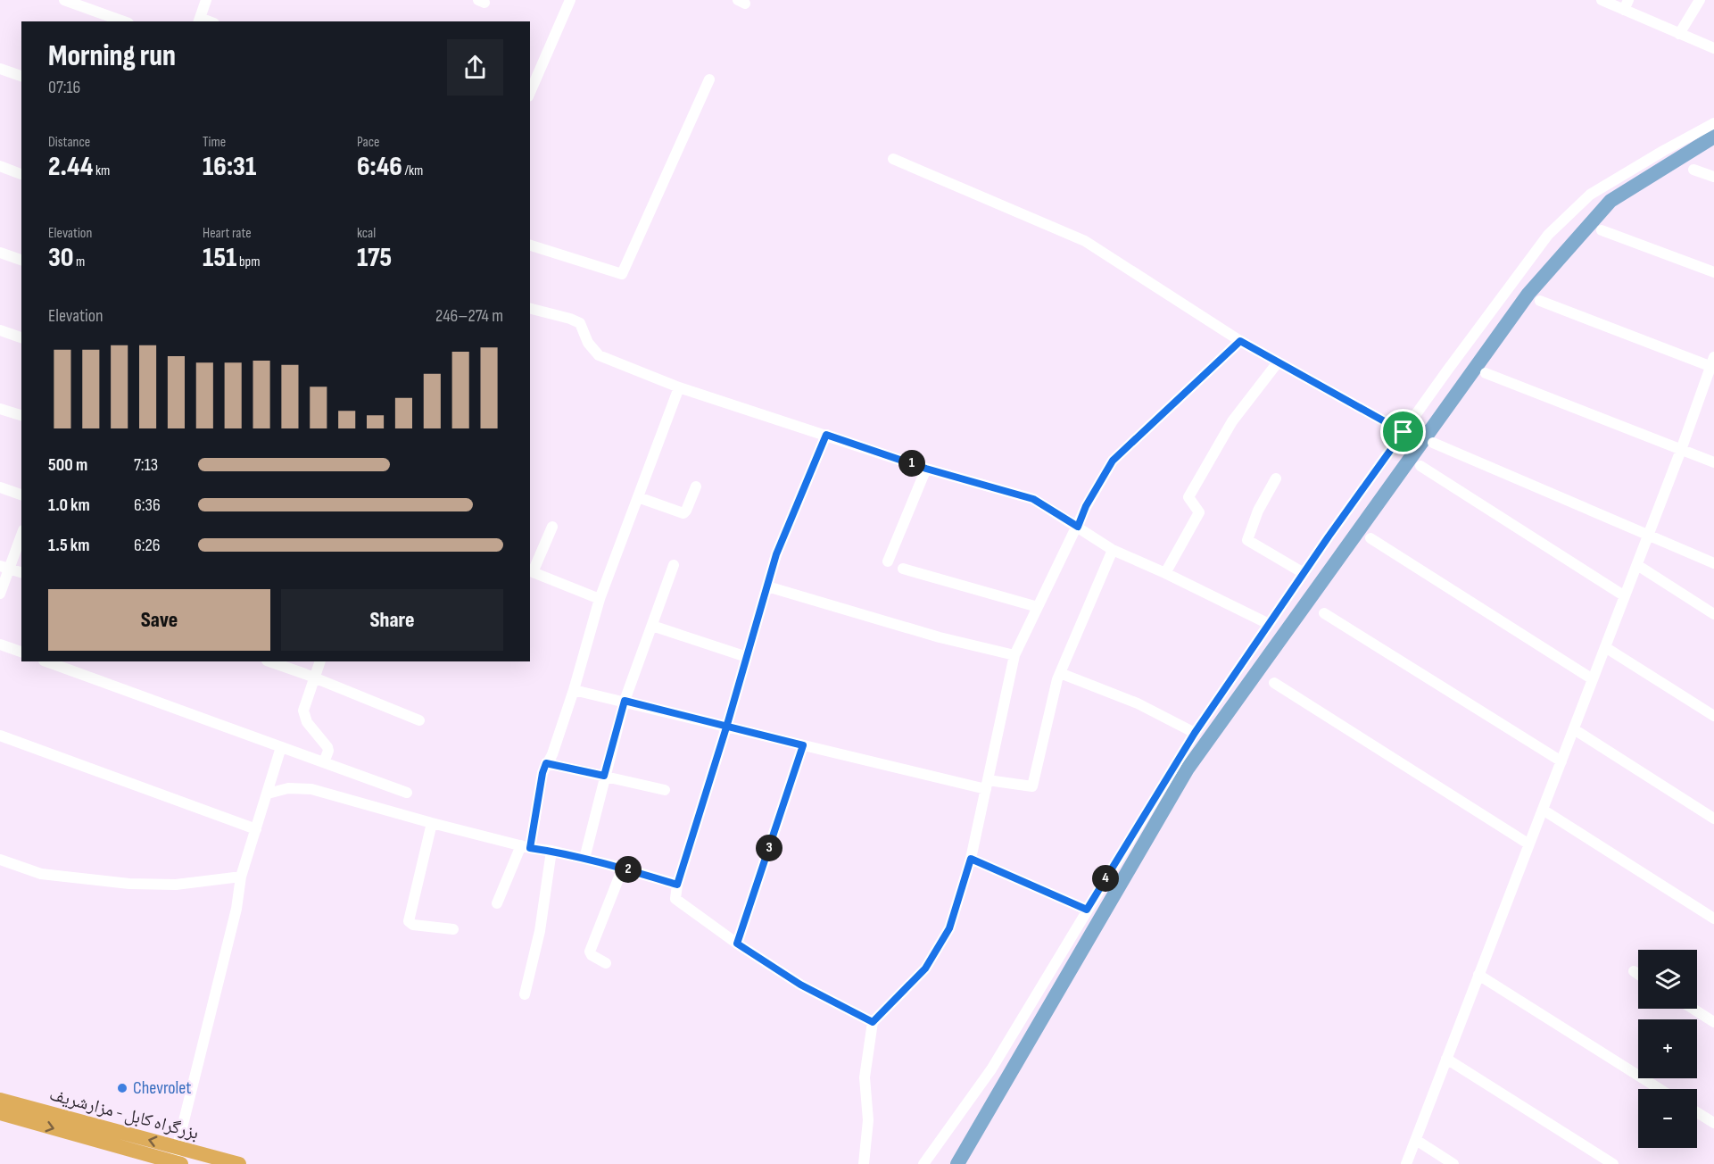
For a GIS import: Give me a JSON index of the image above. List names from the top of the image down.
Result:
{
  "streets": {
    "highway": ["بزرگراه کابل - مزارشریف"]
  },
  "places": ["Chevrolet"],
  "page": {
    "heading": ["Morning run", "07:16"],
    "stats": [
      ["Distance", "2.44 km"],
      ["Time", "16:31"],
      ["Pace", "6:46 /km"],
      ["Elevation", "30 m"],
      ["Heart rate", "151 bpm"],
      ["kcal", "175"]
    ],
    "chart": ["Elevation", "246–274 m"],
    "list": [
      {
        "name": "500 m",
        "note": "7:13"
      },
      {
        "name": "1.0 km",
        "note": "6:36"
      },
      {
        "name": "1.5 km",
        "note": "6:26"
      }
    ],
    "pins": [
      "1",
      "3",
      "2",
      "4"
    ],
    "buttons": ["Save", "Share"],
    "map_buttons": ["+", "−"]
  }
}
